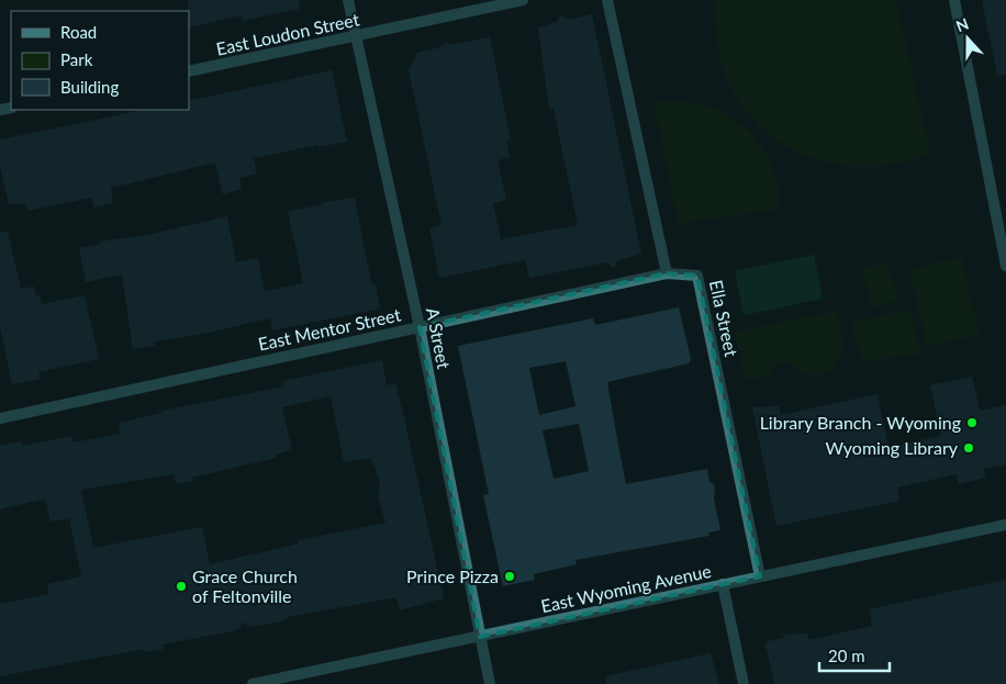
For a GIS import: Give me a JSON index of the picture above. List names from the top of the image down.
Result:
{
  "streets": {
    "street": [
      "East Loudon Street",
      "Ella Street",
      "East Mentor Street",
      "A Street",
      "East Wyoming Avenue"
    ]
  },
  "crossings": [
    ["East Loudon Street", "A Street"],
    ["Ella Street", "East Mentor Street"],
    ["Ella Street", "East Wyoming Avenue"],
    ["East Mentor Street", "A Street"],
    ["A Street", "East Wyoming Avenue"]
  ],
  "places": [
    "Library Branch - Wyoming",
    "Wyoming Library",
    "Prince Pizza",
    "Grace Church of Feltonville"
  ],
  "legend": ["Road", "Park", "Building"],
  "scale_bar": "20 m",
  "north": "top"
}
